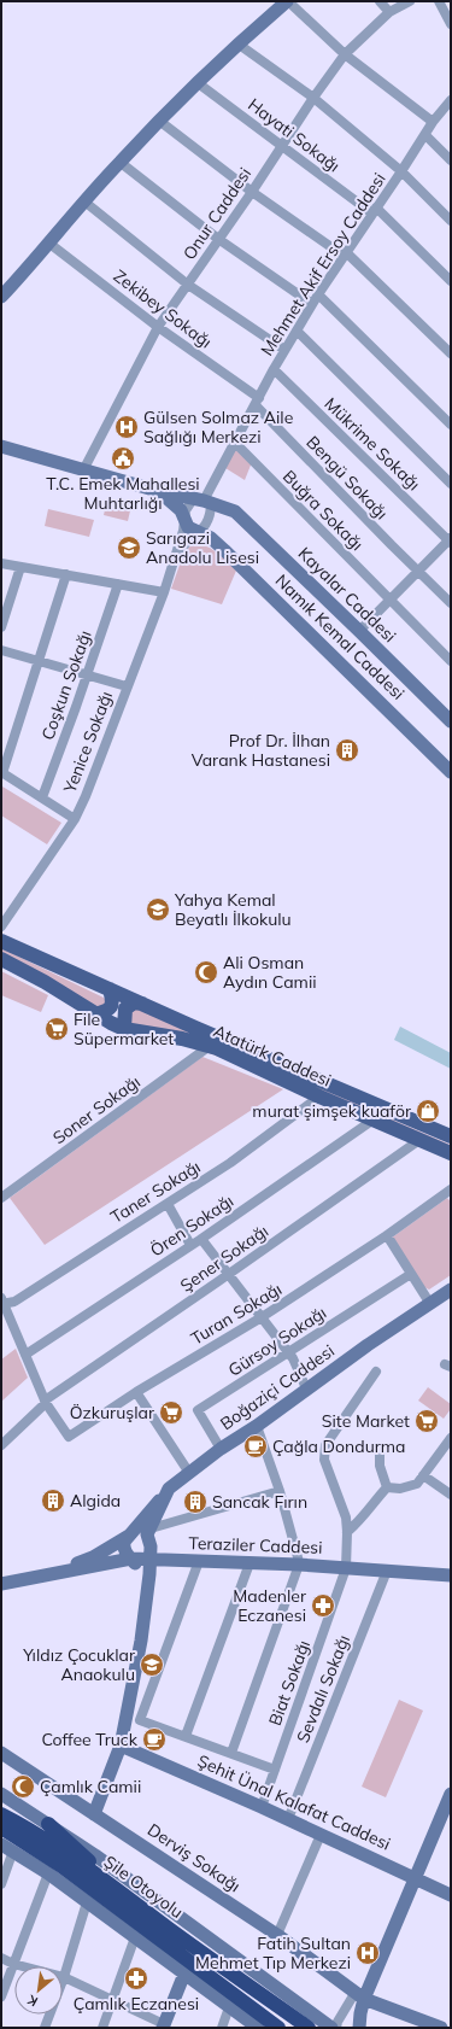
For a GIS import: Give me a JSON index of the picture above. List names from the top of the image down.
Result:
{
  "streets": {
    "highway": ["Şile Otoyolu"],
    "main road": [
      "Kayalar Caddesi",
      "Namık Kemal Caddesi",
      "Atatürk Caddesi",
      "Boğaziçi Caddesi",
      "Teraziler Caddesi",
      "Şehit Ünal Kalafat Caddesi",
      "Derviş Sokağı"
    ],
    "street": [
      "Hayati Sokağı",
      "Onur Caddesi",
      "Mehmet Akif Ersoy Caddesi",
      "Zekibey Sokağı",
      "Mükrime Sokağı",
      "Bengü Sokağı",
      "Buğra Sokağı",
      "Coşkun Sokağı",
      "Yenice Sokağı",
      "Soner Sokağı",
      "Taner Sokağı",
      "Ören Sokağı",
      "Şener Sokağı",
      "Turan Sokağı",
      "Gürsoy Sokağı",
      "Biat Sokağı",
      "Sevdalı Sokağı"
    ]
  },
  "crossings": [
    ["Hayati Sokağı", "Onur Caddesi"],
    ["Hayati Sokağı", "Mehmet Akif Ersoy Caddesi"],
    ["Onur Caddesi", "Zekibey Sokağı"],
    ["Mehmet Akif Ersoy Caddesi", "Zekibey Sokağı"],
    ["Mehmet Akif Ersoy Caddesi", "Mükrime Sokağı"],
    ["Mehmet Akif Ersoy Caddesi", "Bengü Sokağı"],
    ["Mehmet Akif Ersoy Caddesi", "Buğra Sokağı"],
    ["Mehmet Akif Ersoy Caddesi", "Kayalar Caddesi"],
    ["Mehmet Akif Ersoy Caddesi", "Yenice Sokağı"],
    ["Zekibey Sokağı", "Bengü Sokağı"],
    ["Kayalar Caddesi", "Namık Kemal Caddesi"],
    ["Kayalar Caddesi", "Yenice Sokağı"],
    ["Namık Kemal Caddesi", "Yenice Sokağı"],
    ["Atatürk Caddesi", "Soner Sokağı"],
    ["Atatürk Caddesi", "Taner Sokağı"],
    ["Atatürk Caddesi", "Ören Sokağı"],
    ["Atatürk Caddesi", "Şener Sokağı"],
    ["Şener Sokağı", "Turan Sokağı"],
    ["Gürsoy Sokağı", "Boğaziçi Caddesi"],
    ["Boğaziçi Caddesi", "Teraziler Caddesi"],
    ["Teraziler Caddesi", "Biat Sokağı"],
    ["Teraziler Caddesi", "Sevdalı Sokağı"],
    ["Biat Sokağı", "Şehit Ünal Kalafat Caddesi"],
    ["Sevdalı Sokağı", "Şehit Ünal Kalafat Caddesi"]
  ],
  "places": {
    "hospital": ["Gülsen Solmaz Aile Sağlığı Merkezi", "Fatih Sultan Mehmet Tıp Merkezi"],
    "public building": ["T.C. Emek Mahallesi Muhtarlığı"],
    "school or university": ["Sarıgazi Anadolu Lisesi", "Yahya Kemal Beyatlı İlkokulu", "Yıldız Çocuklar Anaokulu"],
    "building": ["Prof Dr. İlhan Varank Hastanesi", "Algida", "Sancak Fırın"],
    "mosque": ["Ali Osman Aydın Camii", "Çamlık Camii"],
    "supermarket": ["File Süpermarket", "Özkuruşlar", "Site Market"],
    "shop": ["murat şimşek kuaför"],
    "cafe": ["Çağla Dondurma", "Coffee Truck"],
    "pharmacy": ["Madenler Eczanesi", "Çamlık Eczanesi"]
  },
  "north": "bottom left"
}
